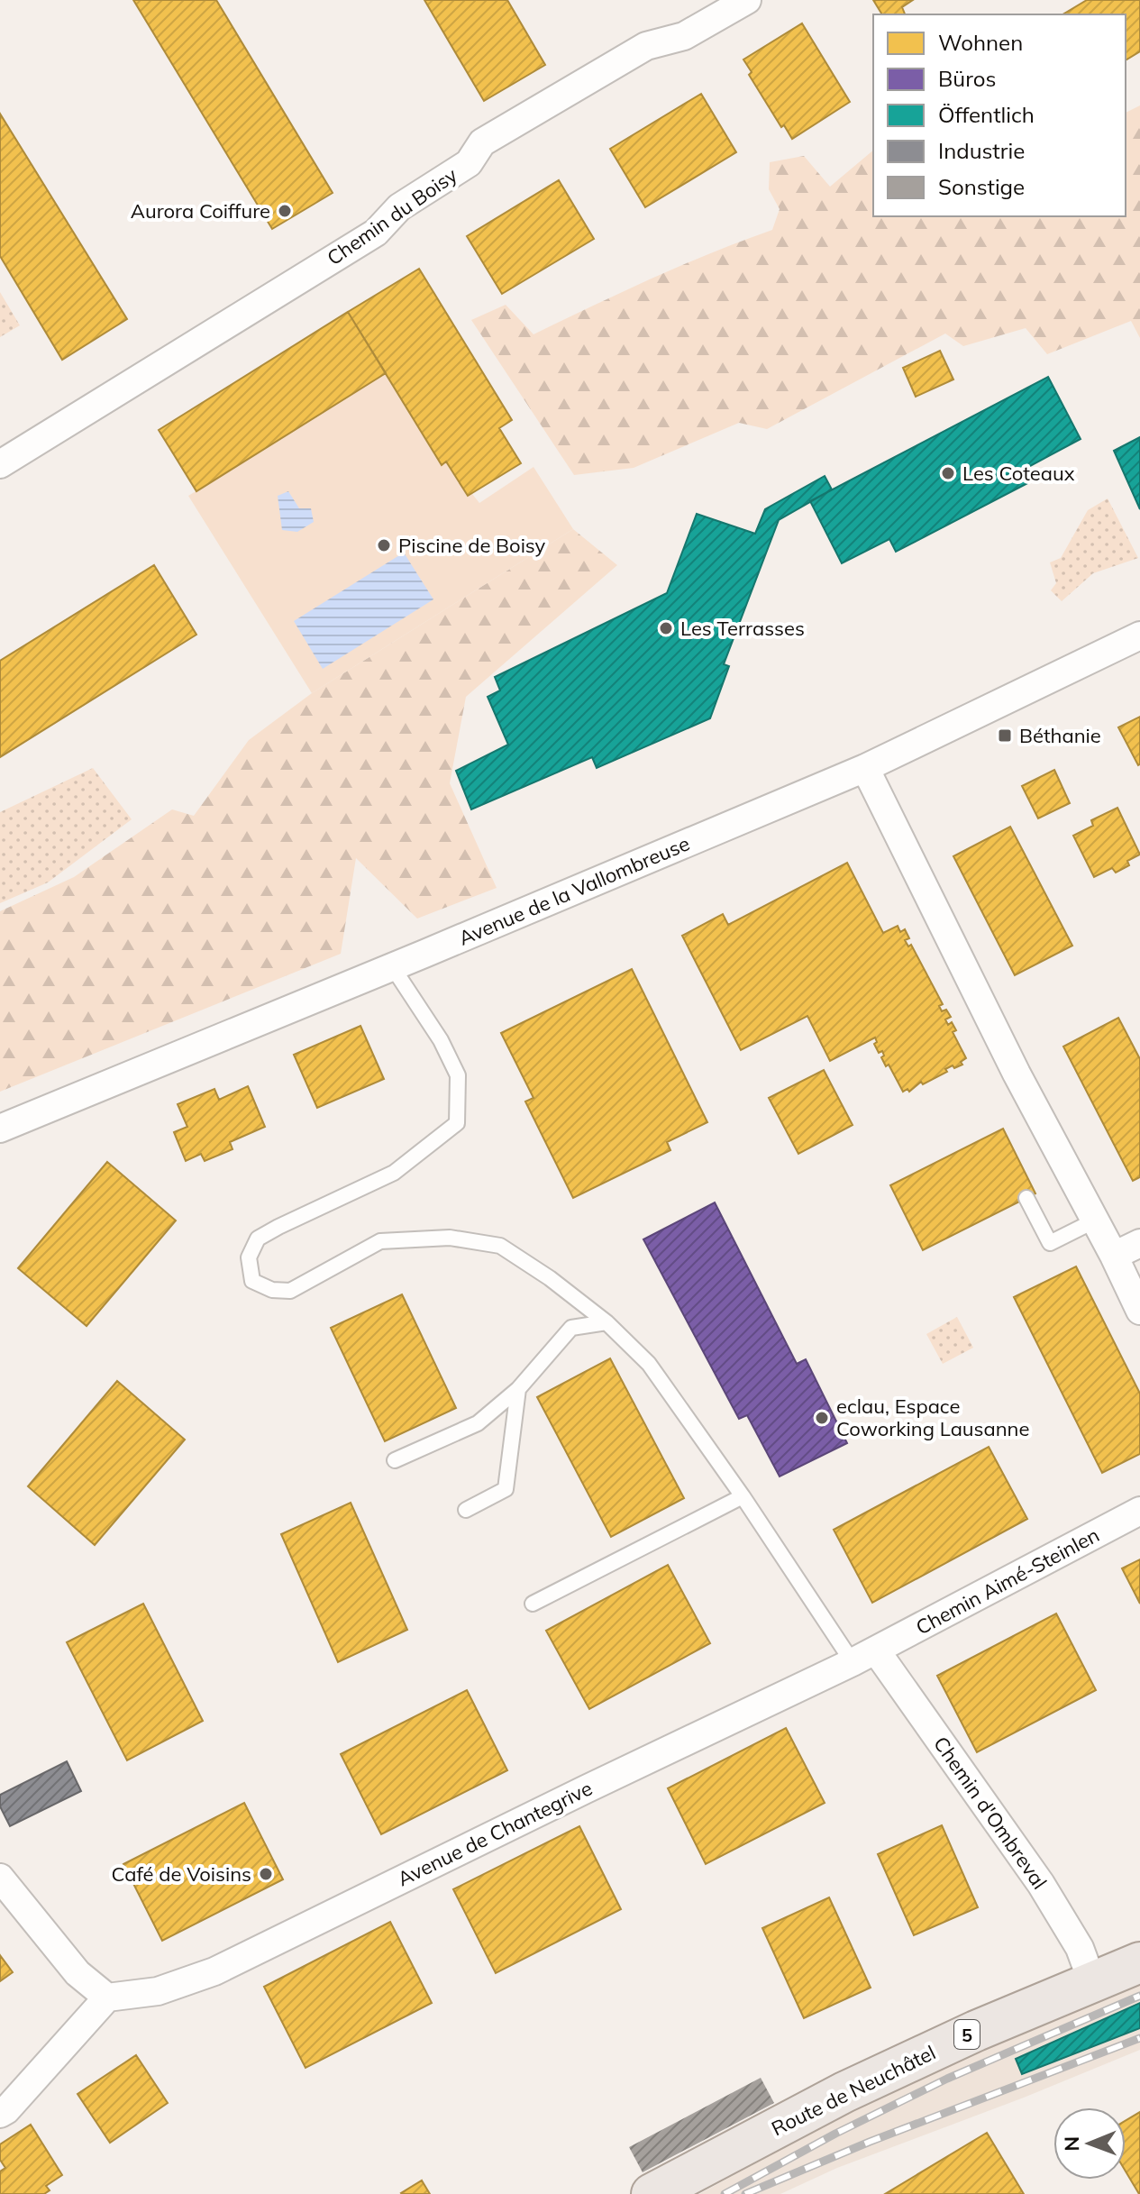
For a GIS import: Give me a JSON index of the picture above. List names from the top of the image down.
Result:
{
  "streets": {
    "main road": ["5", "Route de Neuchâtel"],
    "street": [
      "Chemin du Boisy",
      "Avenue de la Vallombreuse",
      "Chemin Aimé-Steinlen",
      "Chemin d'Ombreval",
      "Avenue de Chantegrive"
    ]
  },
  "crossings": [
    ["Avenue de la Vallombreuse", "Chemin d'Ombreval"],
    ["Chemin Aimé-Steinlen", "Chemin d'Ombreval"],
    ["Chemin Aimé-Steinlen", "Avenue de Chantegrive"],
    ["Chemin d'Ombreval", "Avenue de Chantegrive"],
    ["Chemin d'Ombreval", "Route de Neuchâtel"]
  ],
  "places": {
    "other": [
      "Aurora Coiffure",
      "Les Coteaux",
      "Piscine de Boisy",
      "Les Terrasses",
      "eclau, Espace Coworking Lausanne",
      "Café de Voisins"
    ],
    "transit": ["Béthanie"]
  },
  "legend": [
    "Wohnen",
    "Büros",
    "Öffentlich",
    "Industrie",
    "Sonstige"
  ],
  "north": "left"
}
